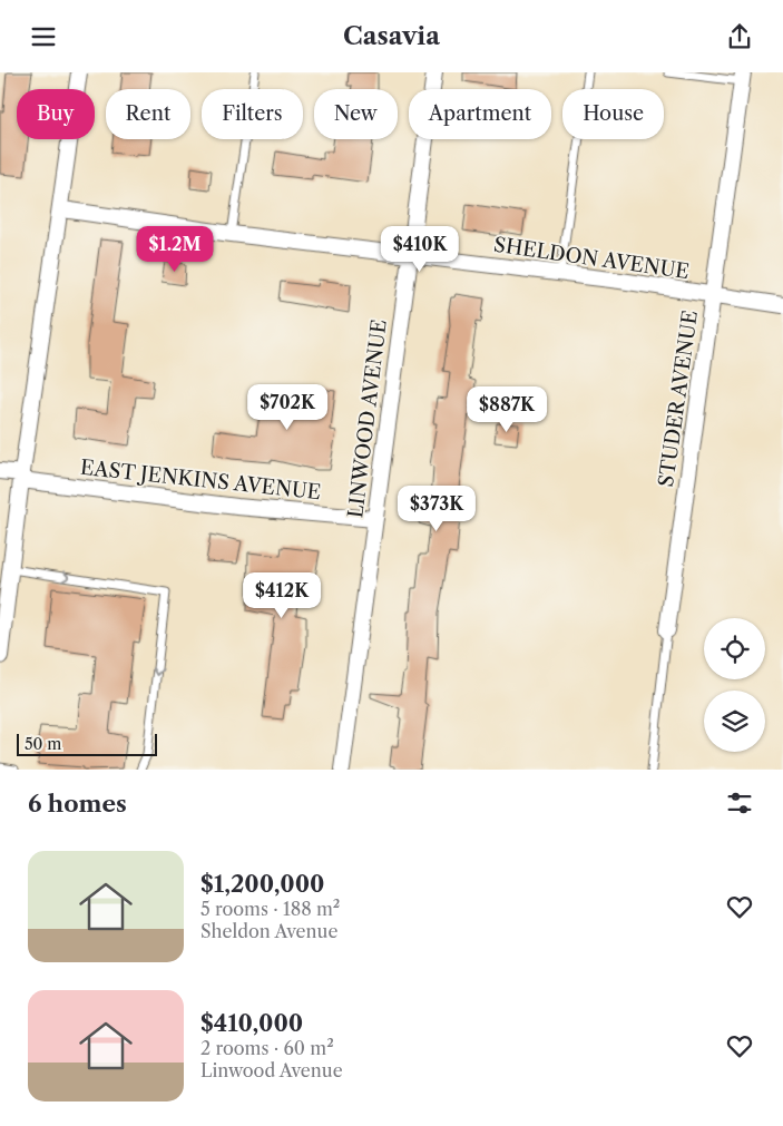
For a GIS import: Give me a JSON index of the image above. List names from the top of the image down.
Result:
{
  "streets": {
    "street": [
      "SHELDON AVENUE",
      "STUDER AVENUE",
      "LINWOOD AVENUE",
      "EAST JENKINS AVENUE"
    ]
  },
  "crossings": [
    ["SHELDON AVENUE", "STUDER AVENUE"],
    ["SHELDON AVENUE", "LINWOOD AVENUE"],
    ["LINWOOD AVENUE", "EAST JENKINS AVENUE"]
  ],
  "scale_bar": "50 m",
  "page": {
    "header": "Casavia",
    "chip": [
      "Buy",
      "Rent",
      "Filters",
      "New",
      "Apartment",
      "House"
    ],
    "price": [
      "$1.2M",
      "$410K",
      "$702K",
      "$887K",
      "$373K",
      "$412K"
    ],
    "scale": "50 m",
    "heading": "6 homes",
    "list": [
      {
        "name": "$1,200,000",
        "note": "5 rooms · 188 m² · Sheldon Avenue"
      },
      {
        "name": "$410,000",
        "note": "2 rooms · 60 m² · Linwood Avenue"
      }
    ]
  }
}
